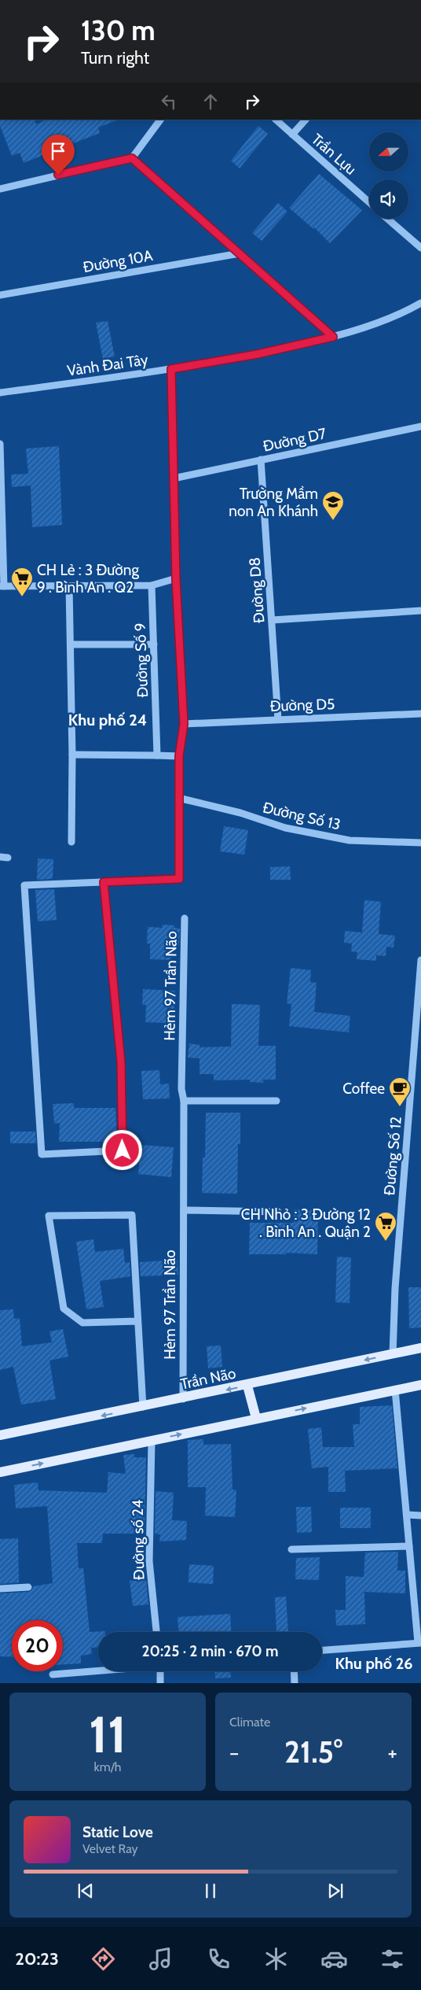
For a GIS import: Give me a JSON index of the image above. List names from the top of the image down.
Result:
{
  "streets": {
    "main road": ["Trần Não"],
    "street": [
      "Trần Lựu",
      "Đường 10A",
      "Vành Đai Tây",
      "Đường D7",
      "Đường D8",
      "Đường Số 9",
      "Đường D5",
      "Đường Số 13",
      "Hẻm 97 Trần Não",
      "Đường Số 12",
      "Đường số 24"
    ]
  },
  "crossings": [
    ["Đường D7", "Đường D8"],
    ["Đường D8", "Đường D5"],
    ["Hẻm 97 Trần Não", "Trần Não"],
    ["Đường Số 12", "Trần Não"]
  ],
  "districts": ["Khu phố 24", "Khu phố 26"],
  "places": {
    "school or university": ["Trường Mầm non An Khánh"],
    "supermarket": ["CH Lẻ : 3 Đường 9 . Bình An . Q2", "CH Nhỏ : 3 Đường 12 . Bình An . Quận 2"],
    "cafe": ["Coffee"]
  },
  "north": "left",
  "page": {
    "turn": ["130 m", "Turn right"],
    "limit": "20",
    "trip": "20:25 · 2 min · 670 m",
    "tile": [
      ["11", "km/h"],
      "Climate"
    ],
    "heat": ["−", "21.5°", "+"],
    "song": ["Static Love", "Velvet Ray"],
    "tabs": "20:23"
  }
}
